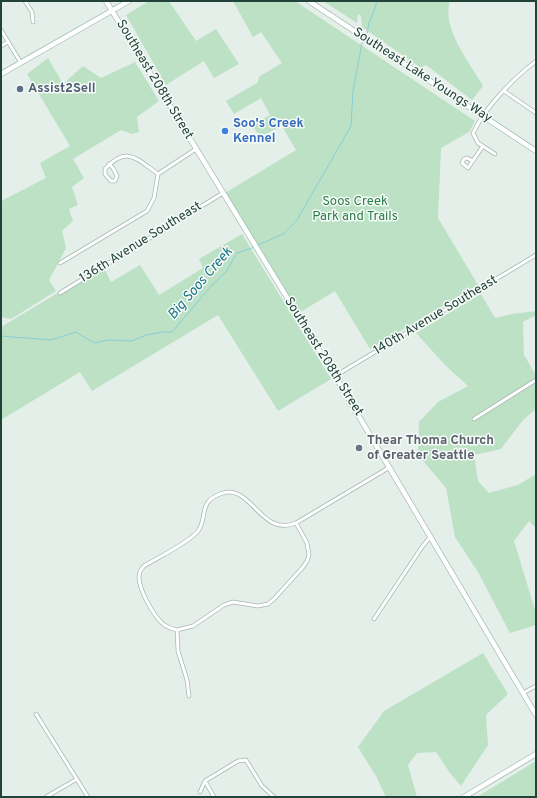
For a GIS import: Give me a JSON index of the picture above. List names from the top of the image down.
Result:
{
  "streets": {
    "street": [
      "Southeast Lake Youngs Way",
      "Southeast 208th Street",
      "136th Avenue Southeast",
      "140th Avenue Southeast"
    ]
  },
  "crossings": [
    ["Southeast 208th Street", "136th Avenue Southeast"],
    ["Southeast 208th Street", "140th Avenue Southeast"]
  ],
  "water": ["Big Soos Creek"],
  "parks": ["Soos Creek Park and Trails"],
  "places": ["Assist2Sell", "Soo's Creek Kennel", "Thear Thoma Church of Greater Seattle"]
}
